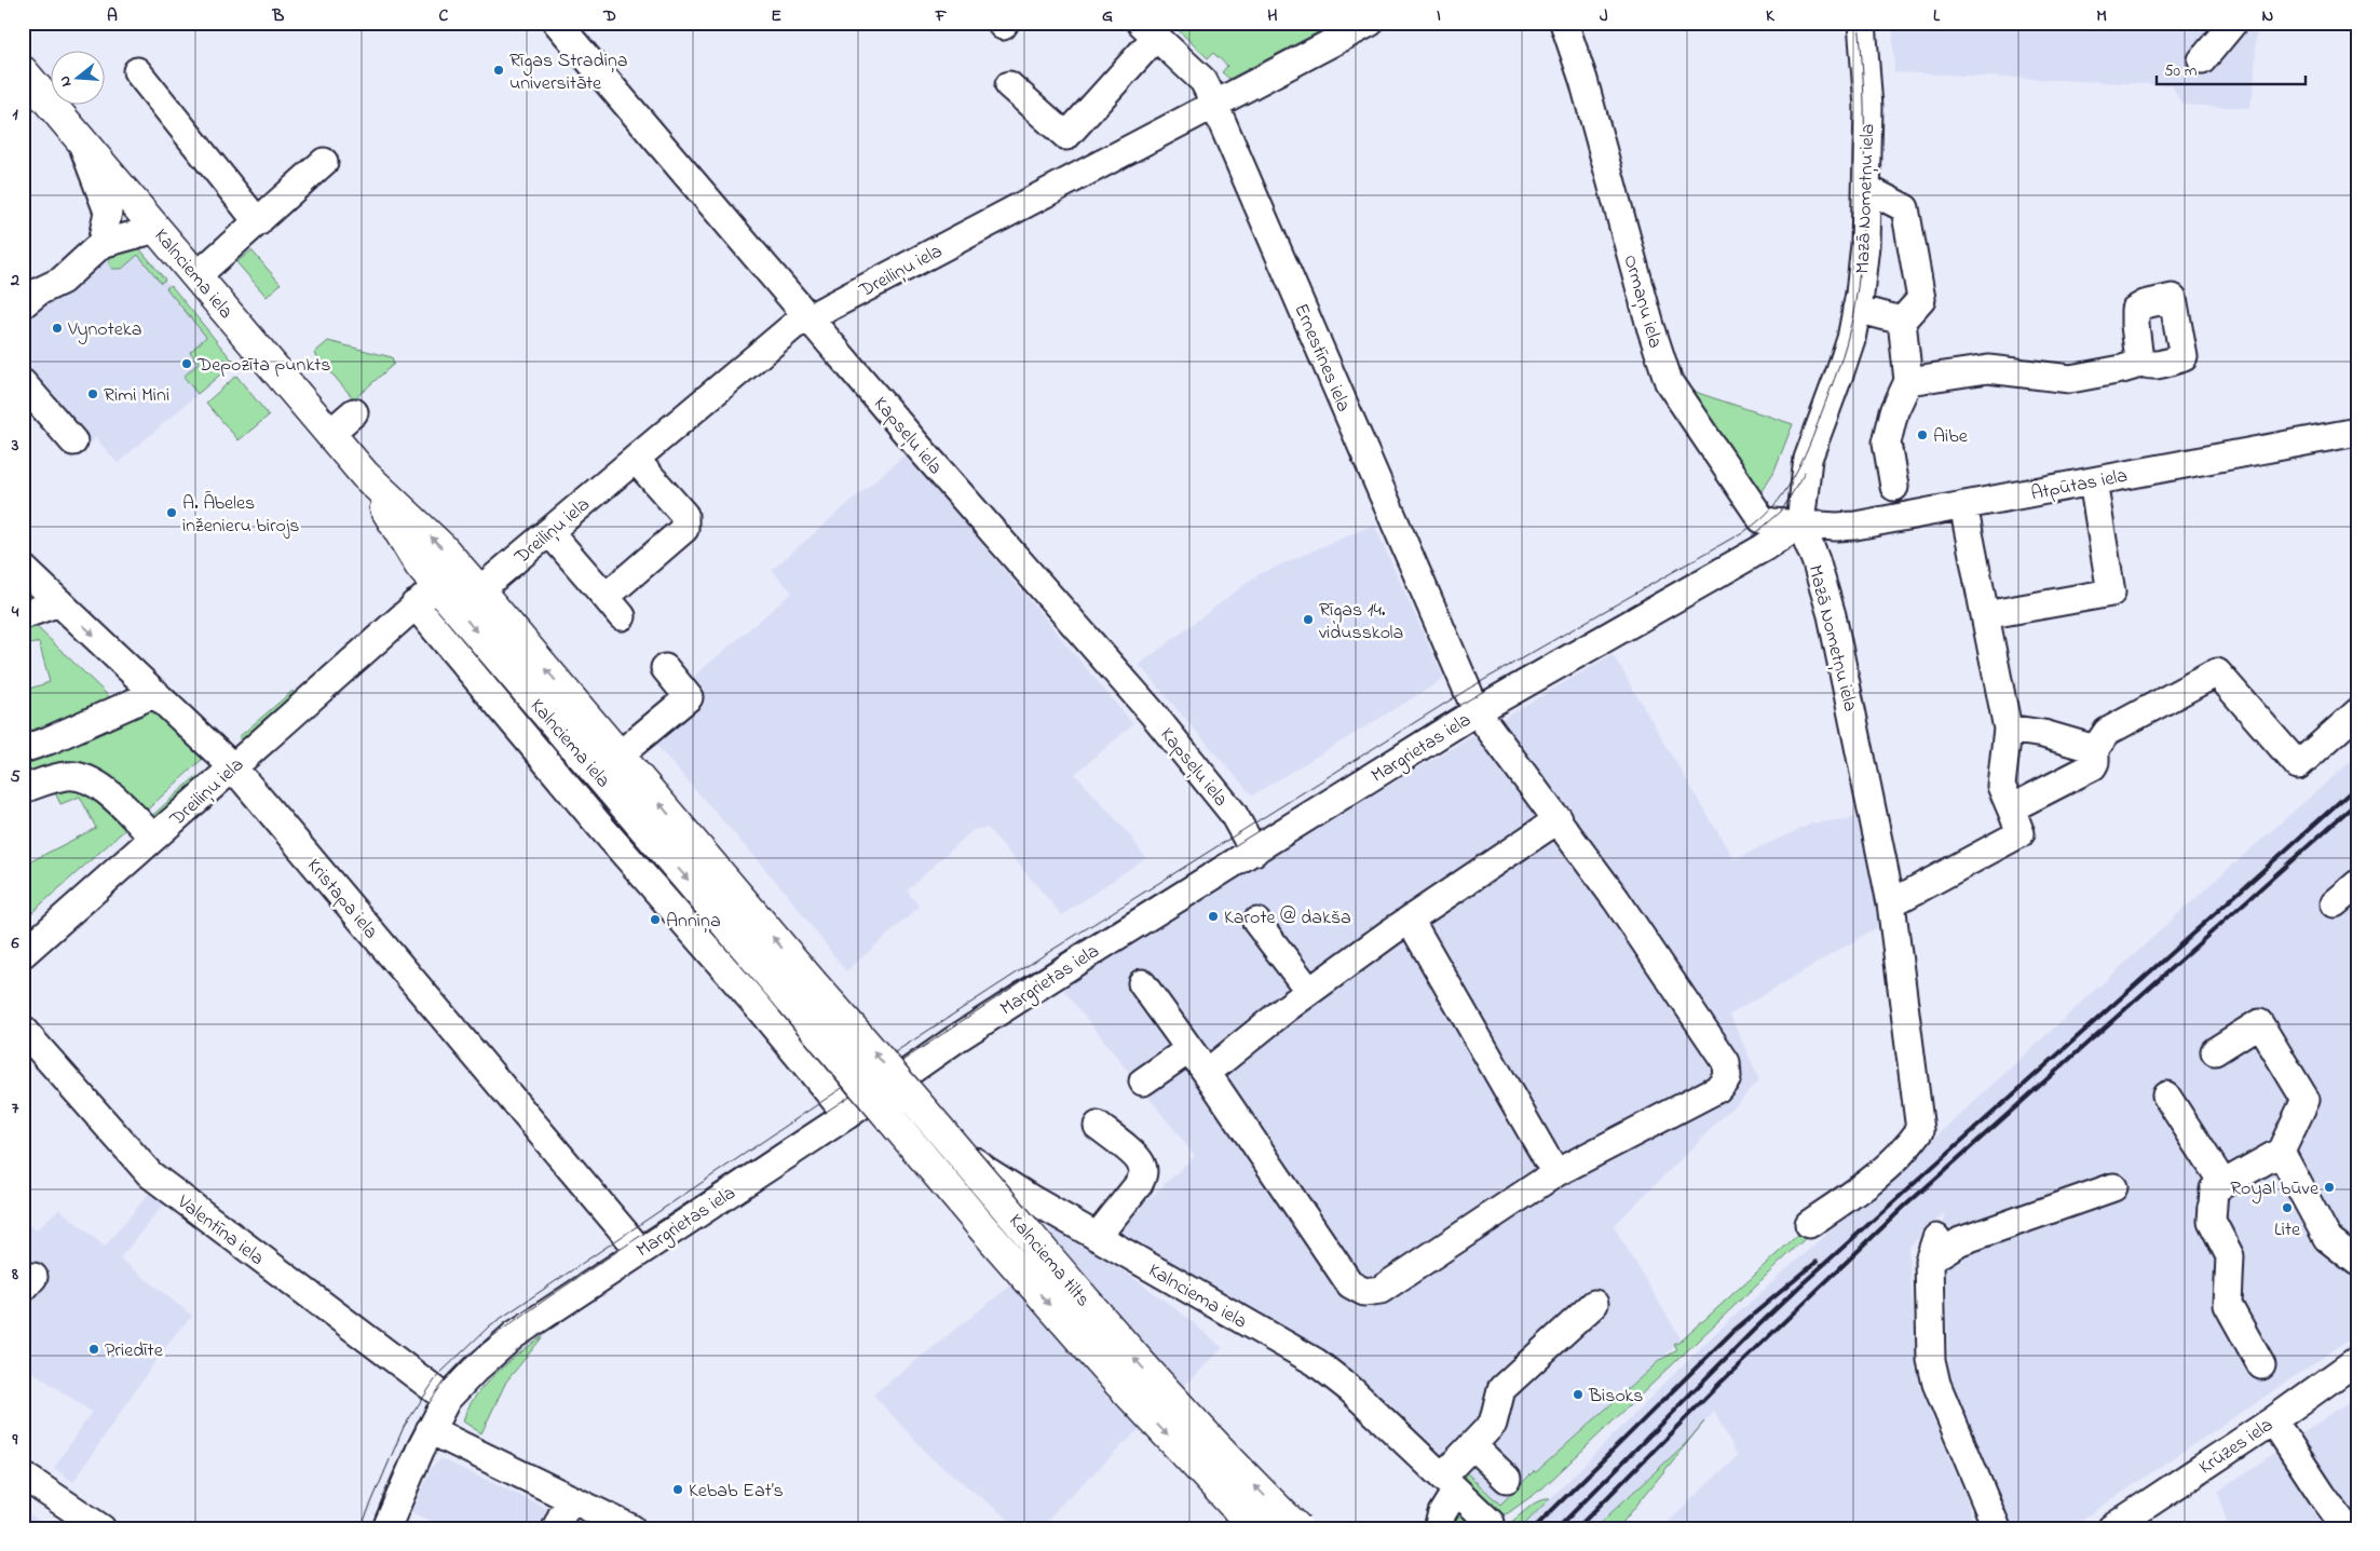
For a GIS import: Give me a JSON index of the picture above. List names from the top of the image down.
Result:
{
  "streets": {
    "main road": ["Kalnciema iela", "Kalnciema tilts"],
    "street": [
      "Mazā Nometņu iela",
      "Dreiliņu iela",
      "Ormaņu iela",
      "Ernestīnes iela",
      "Kapseļu iela",
      "Atpūtas iela",
      "Margrietas iela",
      "Kristapa iela",
      "Valentīna iela",
      "Krūzes iela"
    ]
  },
  "crossings": [
    ["Mazā Nometņu iela", "Ormaņu iela"],
    ["Mazā Nometņu iela", "Atpūtas iela"],
    ["Mazā Nometņu iela", "Margrietas iela"],
    ["Dreiliņu iela", "Kalnciema iela"],
    ["Dreiliņu iela", "Ernestīnes iela"],
    ["Dreiliņu iela", "Kapseļu iela"],
    ["Dreiliņu iela", "Kristapa iela"],
    ["Kalnciema iela", "Margrietas iela"],
    ["Kalnciema iela", "Kalnciema tilts"],
    ["Ormaņu iela", "Atpūtas iela"],
    ["Ormaņu iela", "Margrietas iela"],
    ["Ernestīnes iela", "Margrietas iela"],
    ["Kapseļu iela", "Margrietas iela"],
    ["Atpūtas iela", "Margrietas iela"],
    ["Margrietas iela", "Kristapa iela"],
    ["Margrietas iela", "Valentīna iela"]
  ],
  "places": [
    "Rīgas Stradiņa universitāte",
    "Vynoteka",
    "Depozīta punkts",
    "Rimi Mini",
    "Aibe",
    "A. Ābeles inženieru birojs",
    "Rīgas 14. vidusskola",
    "Karote @ dakša",
    "Anniņa",
    "Royal būve",
    "Lite",
    "Priedīte",
    "Bisoks",
    "Kebab Eat’s"
  ],
  "scale_bar": "50 m",
  "north": "left",
  "grid": {
    "columns": [
      "A",
      "B",
      "C",
      "D",
      "E",
      "F",
      "G",
      "H",
      "I",
      "J",
      "K",
      "L",
      "M",
      "N"
    ],
    "rows": [
      "1",
      "2",
      "3",
      "4",
      "5",
      "6",
      "7",
      "8",
      "9"
    ]
  }
}
